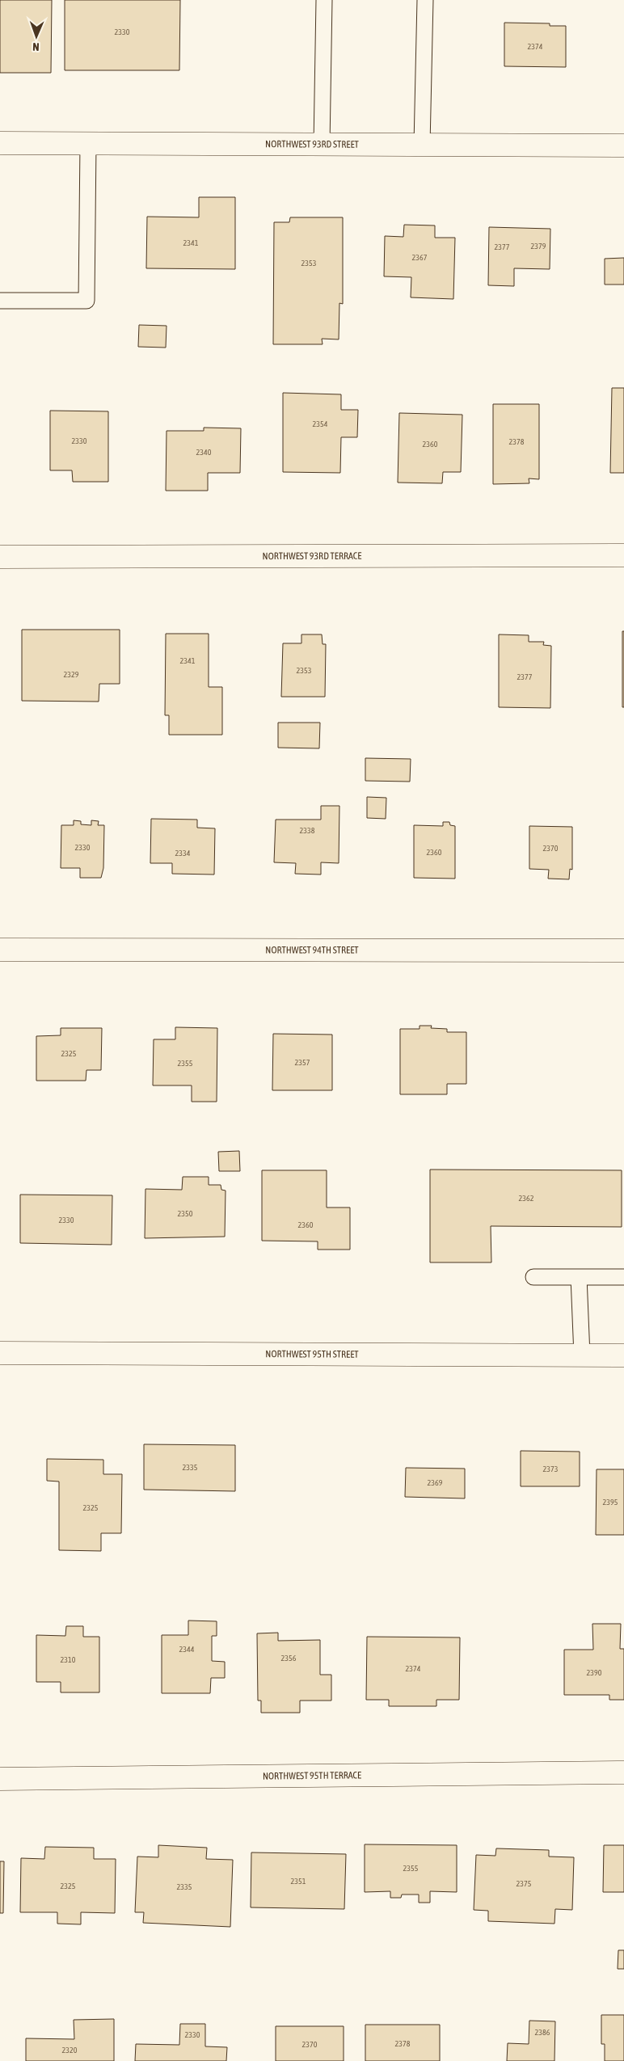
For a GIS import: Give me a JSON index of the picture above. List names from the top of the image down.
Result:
{
  "streets": {
    "street": [
      "NORTHWEST 93RD STREET",
      "NORTHWEST 93RD TERRACE",
      "NORTHWEST 94TH STREET",
      "NORTHWEST 95TH STREET",
      "NORTHWEST 95TH TERRACE"
    ]
  },
  "house_numbers": [
    "2330",
    "2374",
    "2341",
    "2379",
    "2377",
    "2367",
    "2353",
    "2354",
    "2330",
    "2378",
    "2360",
    "2340",
    "2341",
    "2353",
    "2329",
    "2377",
    "2338",
    "2330",
    "2370",
    "2360",
    "2334",
    "2325",
    "2357",
    "2355",
    "2362",
    "2350",
    "2330",
    "2360",
    "2335",
    "2373",
    "2369",
    "2395",
    "2325",
    "2344",
    "2356",
    "2310",
    "2374",
    "2390",
    "2355",
    "2351",
    "2375",
    "2325",
    "2335",
    "2386",
    "2330",
    "2378",
    "2370",
    "2320"
  ],
  "north": "bottom"
}
